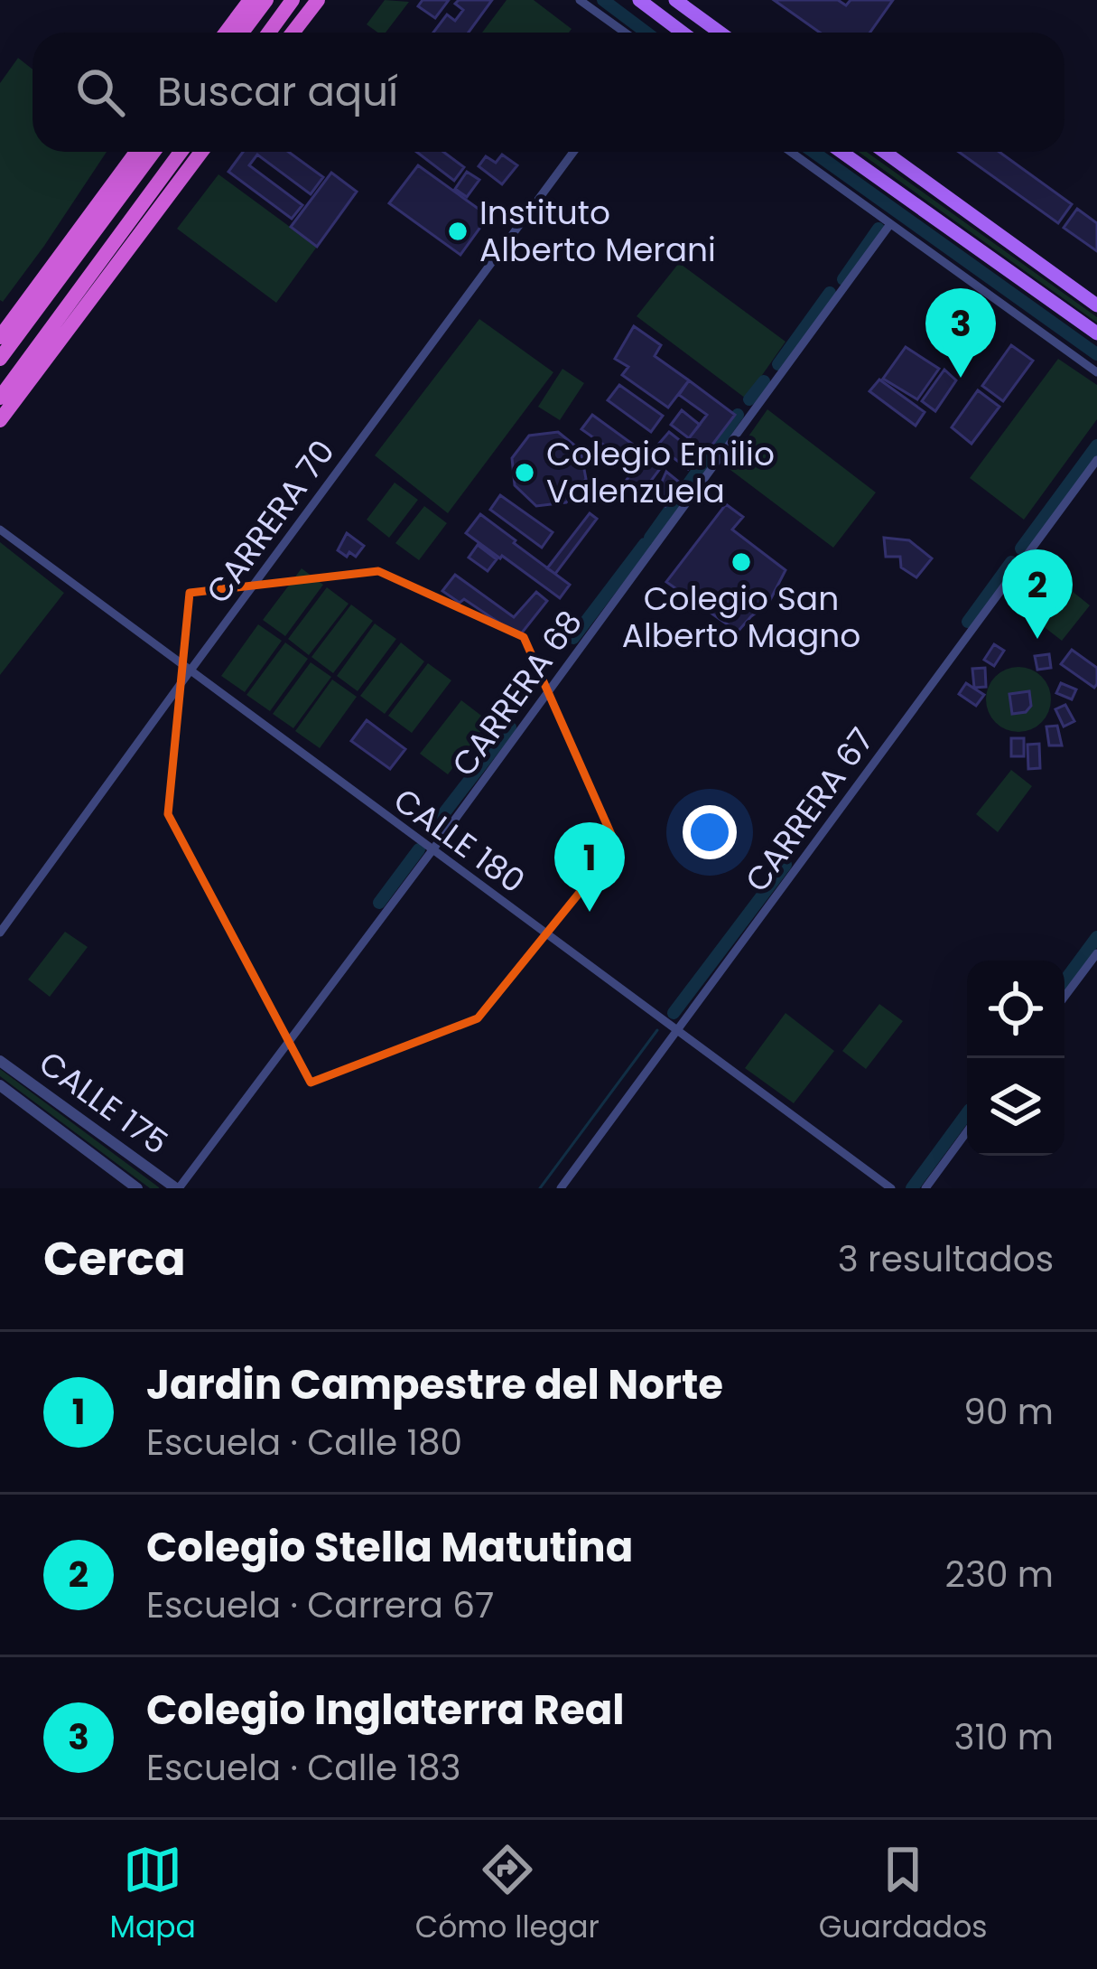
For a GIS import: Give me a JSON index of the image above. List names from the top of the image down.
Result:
{
  "streets": {
    "street": [
      "CARRERA 70",
      "CARRERA 68",
      "CARRERA 67",
      "CALLE 180",
      "CALLE 175"
    ]
  },
  "crossings": [
    ["CARRERA 70", "CALLE 180"],
    ["CARRERA 68", "CALLE 180"],
    ["CARRERA 68", "CALLE 175"],
    ["CARRERA 67", "CALLE 180"]
  ],
  "places": ["Instituto Alberto Merani", "Colegio Emilio Valenzuela", "Colegio San Alberto Magno"],
  "page": {
    "search": "Buscar aquí",
    "pins": ["3", "2", "1"],
    "heading": ["Cerca", "3 resultados"],
    "list": [
      {
        "mark": "1",
        "name": "Jardin Campestre del Norte",
        "note": "Escuela · Calle 180",
        "value": "90 m"
      },
      {
        "mark": "2",
        "name": "Colegio Stella Matutina",
        "note": "Escuela · Carrera 67",
        "value": "230 m"
      },
      {
        "mark": "3",
        "name": "Colegio Inglaterra Real",
        "note": "Escuela · Calle 183",
        "value": "310 m"
      }
    ],
    "nav": ["Mapa", "Cómo llegar", "Guardados"]
  }
}
